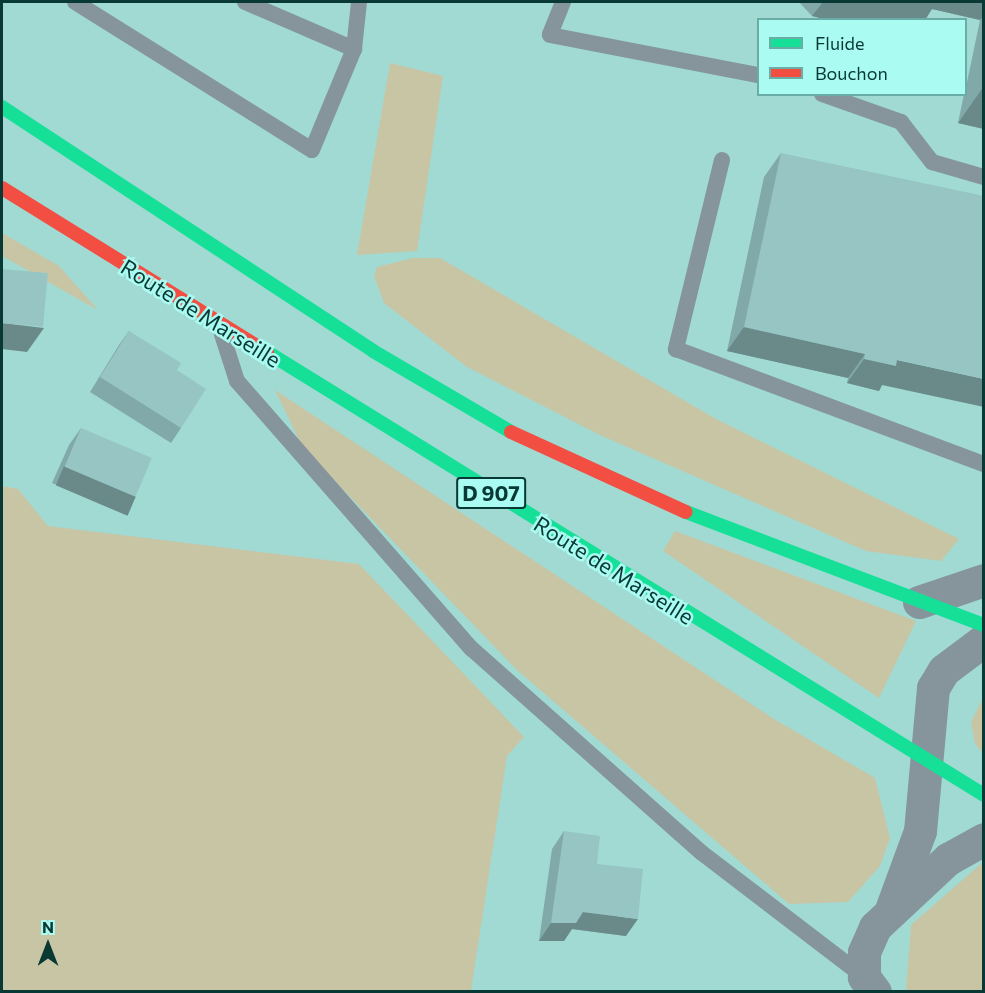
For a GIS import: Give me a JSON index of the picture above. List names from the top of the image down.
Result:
{
  "streets": {
    "main road": ["Route de Marseille", "D 907"]
  },
  "legend": ["Fluide", "Bouchon"],
  "north": "top"
}
